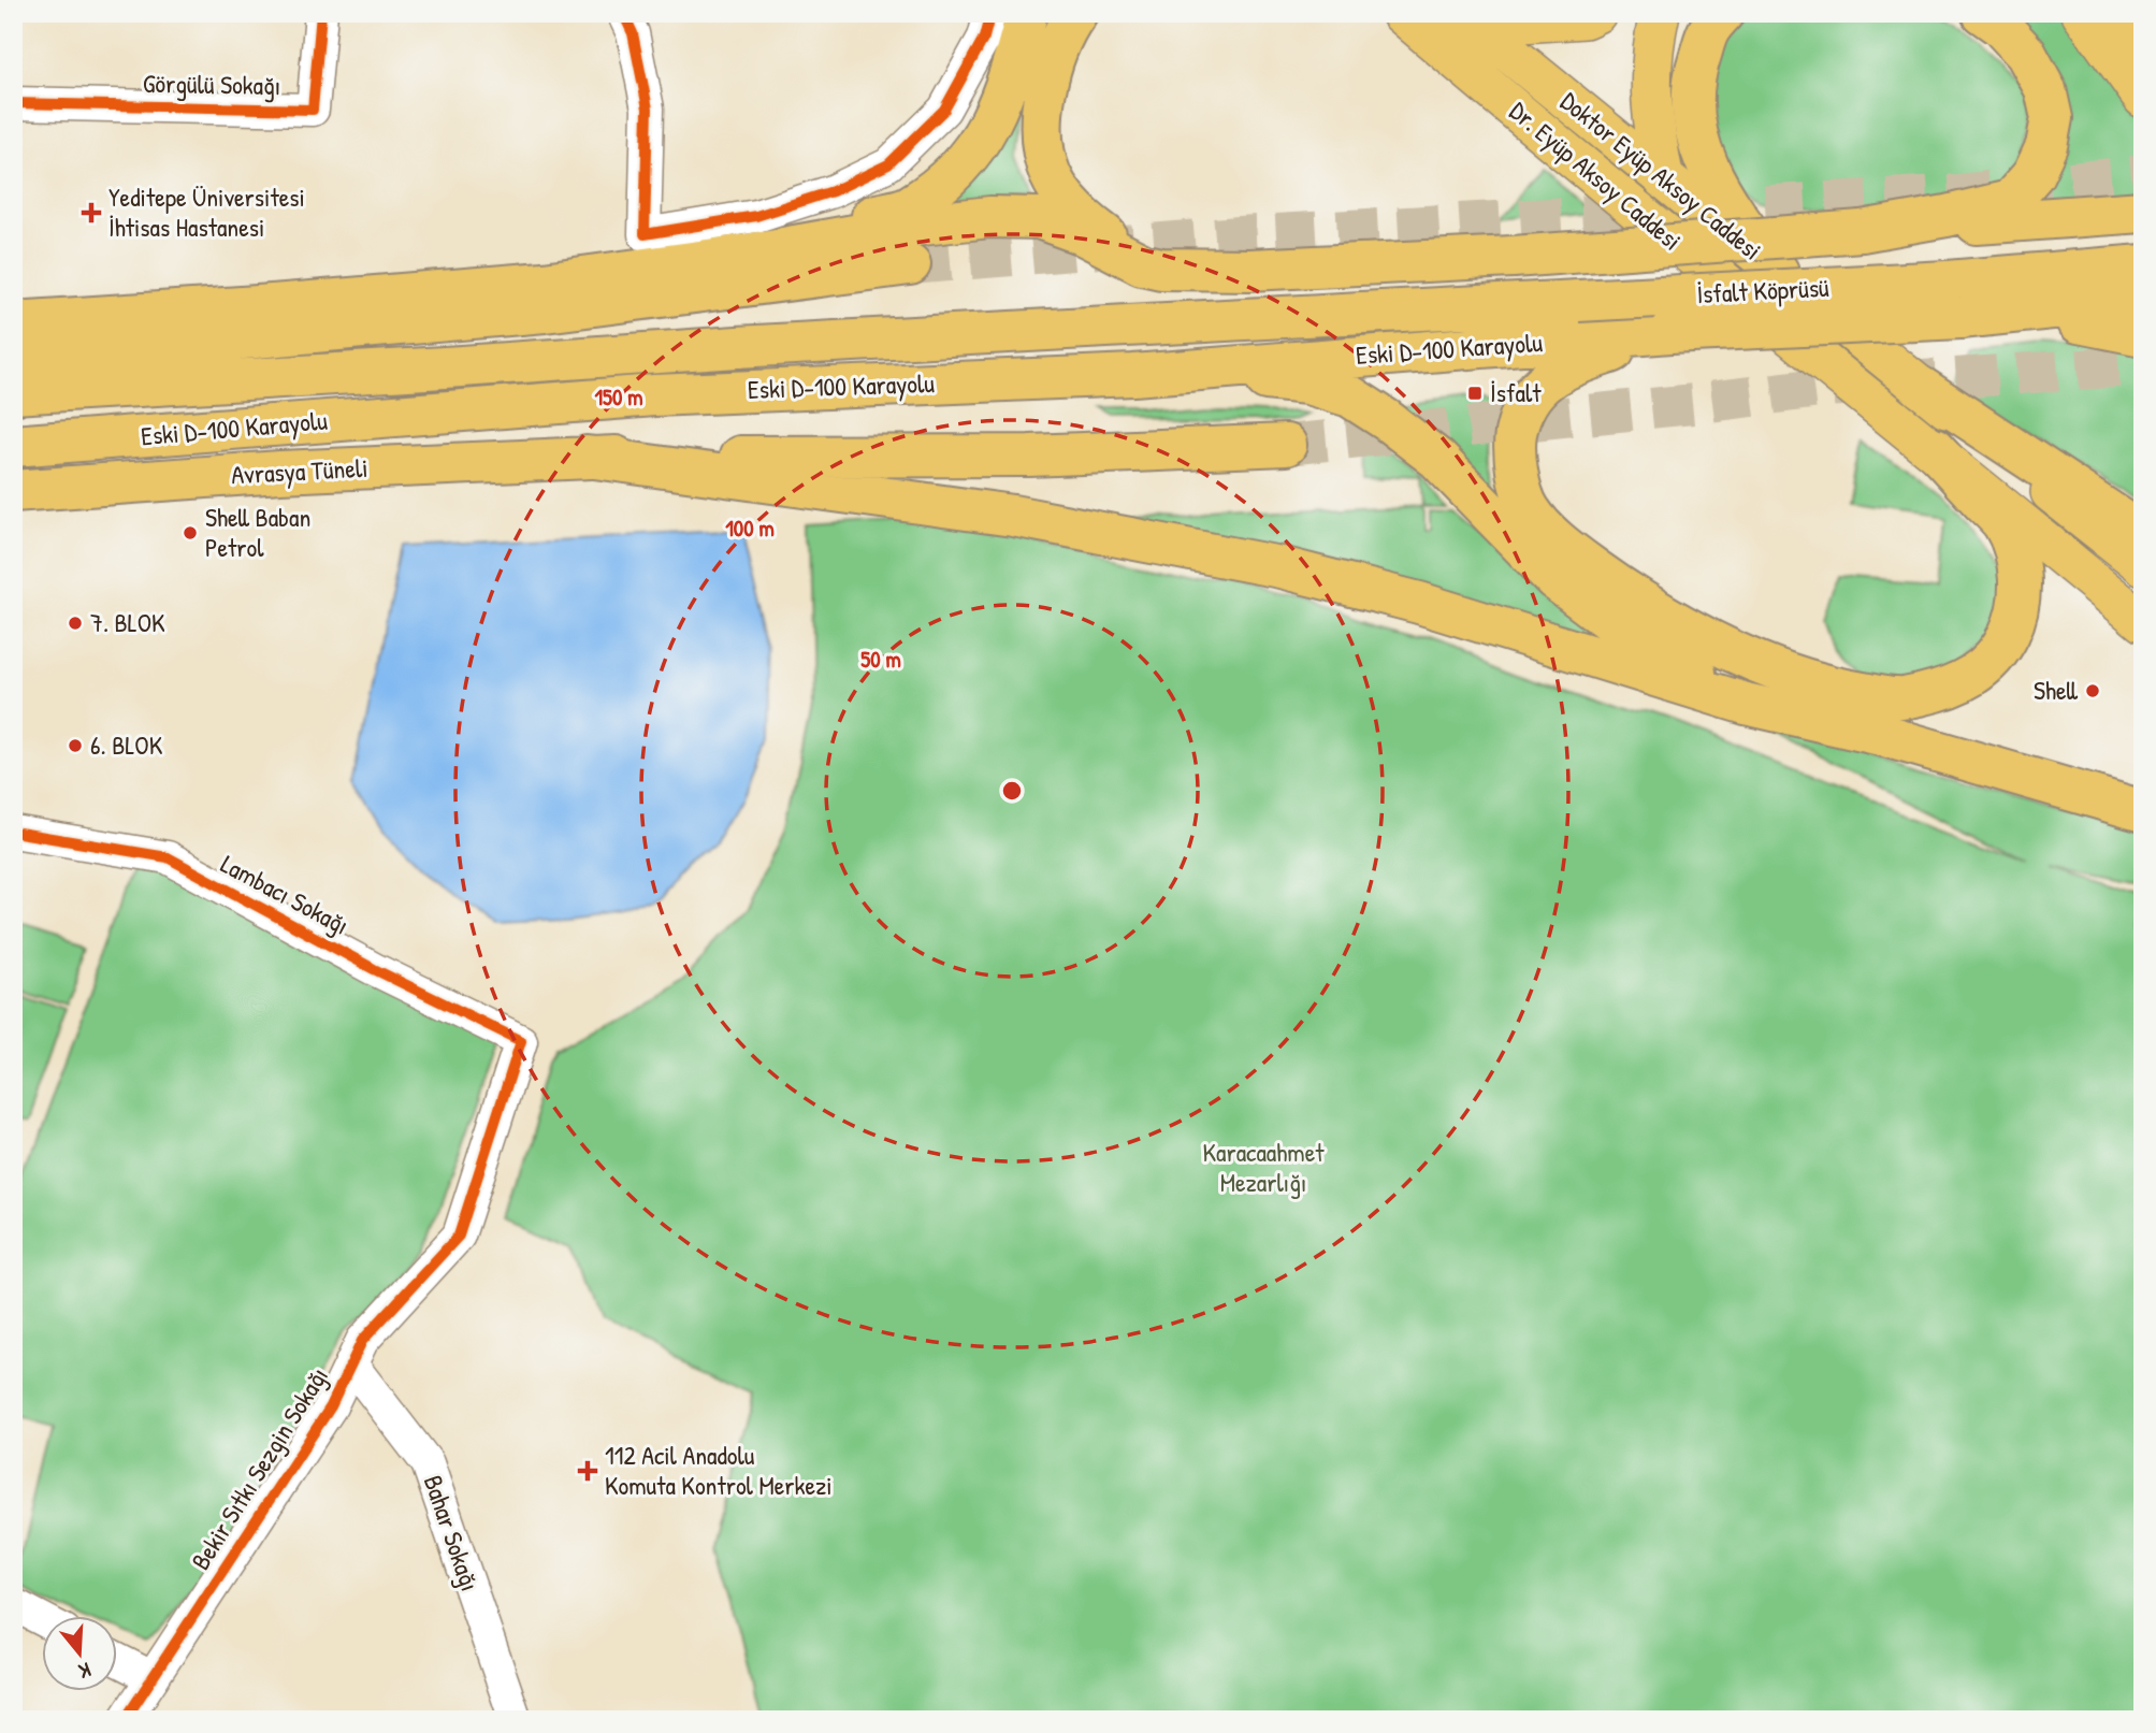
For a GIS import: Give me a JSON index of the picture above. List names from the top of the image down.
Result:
{
  "streets": {
    "highway": ["İsfalt Köprüsü", "Eski D-100 Karayolu", "Avrasya Tüneli"],
    "main road": ["Dr. Eyüp Aksoy Caddesi", "Doktor Eyüp Aksoy Caddesi"],
    "street": [
      "Görgülü Sokağı",
      "Lambacı Sokağı",
      "Bekir Sıtkı Sezgin Sokağı",
      "Bahar Sokağı"
    ]
  },
  "crossings": [
    ["İsfalt Köprüsü", "Eski D-100 Karayolu"],
    ["Lambacı Sokağı", "Bekir Sıtkı Sezgin Sokağı"],
    ["Bekir Sıtkı Sezgin Sokağı", "Bahar Sokağı"]
  ],
  "parks": ["Karacaahmet Mezarlığı"],
  "places": {
    "health": ["Yeditepe Üniversitesi İhtisas Hastanesi", "112 Acil Anadolu Komuta Kontrol Merkezi"],
    "transit": ["İsfalt"],
    "other": [
      "Shell Baban Petrol",
      "7. BLOK",
      "Shell",
      "6. BLOK"
    ]
  },
  "north": "bottom",
  "rings": ["150 m", "100 m", "50 m"]
}
